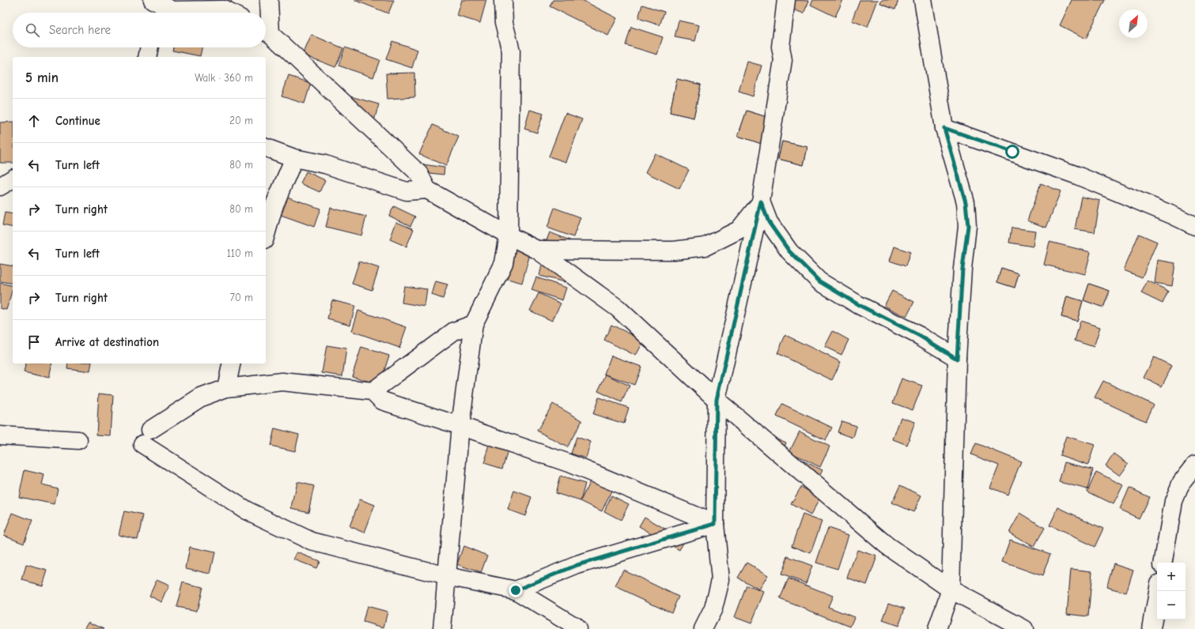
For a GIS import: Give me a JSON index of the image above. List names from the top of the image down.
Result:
{
  "north": "top right",
  "page": {
    "search": "Search here",
    "heading": ["5 min", "Walk · 360 m"],
    "list": [
      ["Continue", "20 m"],
      ["Turn left", "80 m"],
      ["Turn right", "80 m"],
      ["Turn left", "110 m"],
      ["Turn right", "70 m"],
      "Arrive at destination"
    ],
    "map_buttons": ["+", "−"]
  }
}
